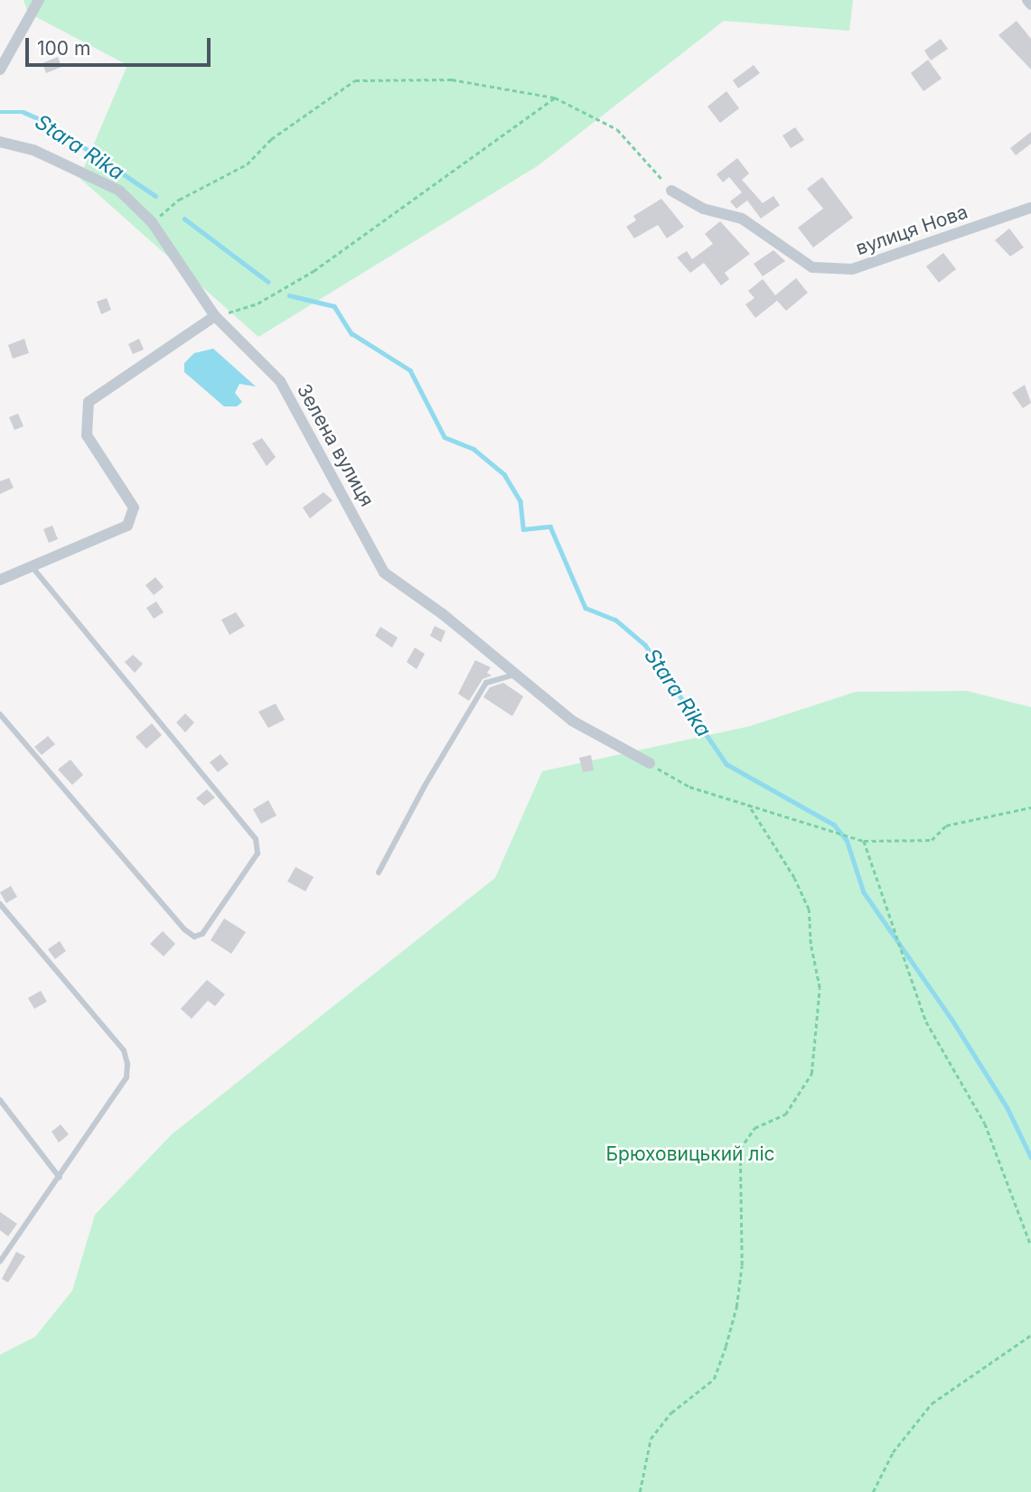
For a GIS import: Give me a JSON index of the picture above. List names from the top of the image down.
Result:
{
  "streets": {
    "street": ["вулиця Нова", "Зелена вулиця"]
  },
  "water": ["Stara Rika"],
  "parks": ["Брюховицький ліс"],
  "scale_bar": "100 m"
}
